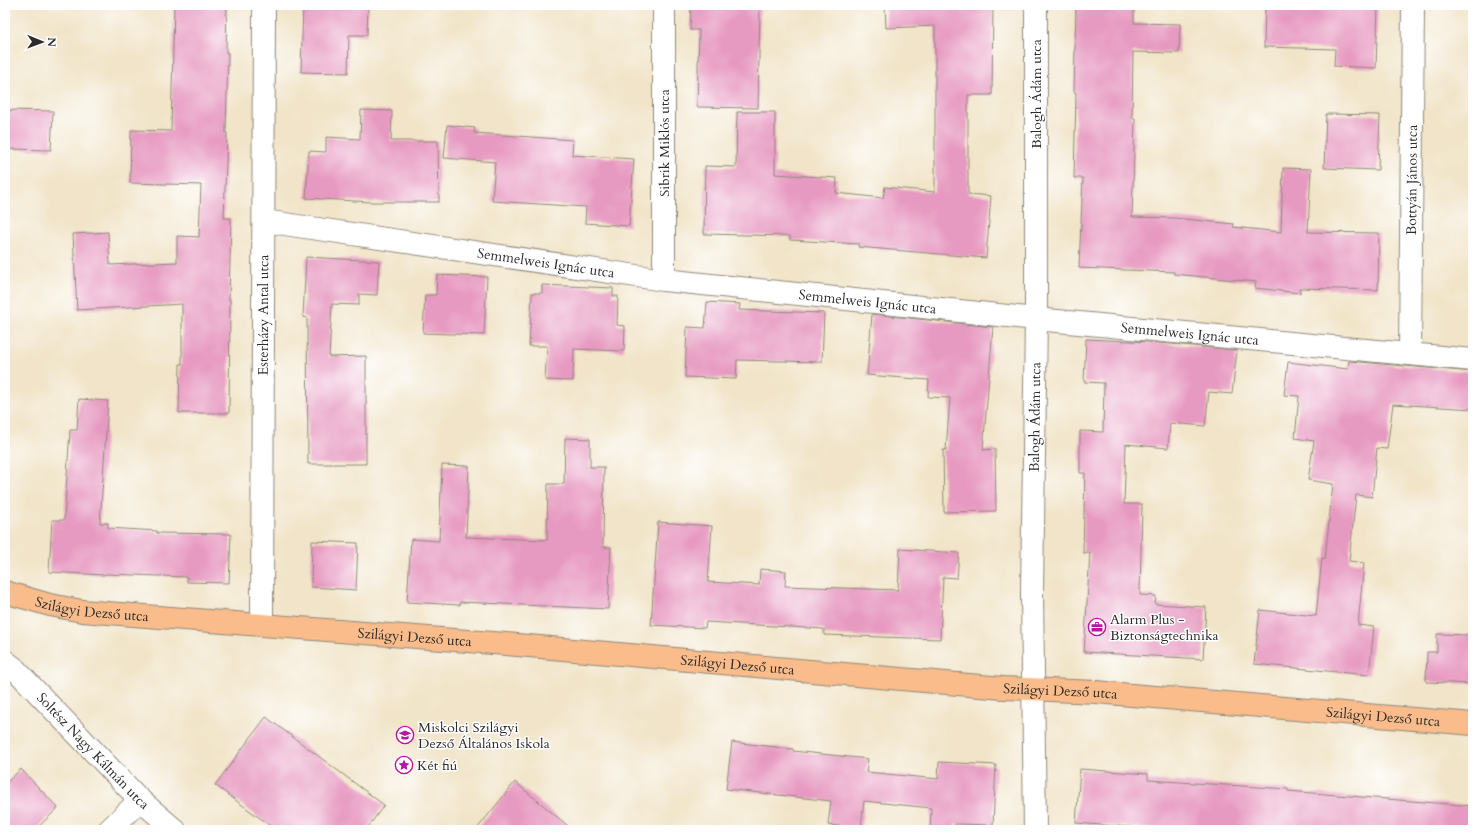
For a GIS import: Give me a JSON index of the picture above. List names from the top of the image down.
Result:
{
  "streets": {
    "main road": ["Szilágyi Dezső utca"],
    "street": [
      "Balogh Ádám utca",
      "Sibrik Miklós utca",
      "Bottyán János utca",
      "Semmelweis Ignác utca",
      "Esterházy Antal utca",
      "Soltész Nagy Kálmán utca"
    ]
  },
  "crossings": [
    ["Balogh Ádám utca", "Semmelweis Ignác utca"],
    ["Balogh Ádám utca", "Szilágyi Dezső utca"],
    ["Sibrik Miklós utca", "Semmelweis Ignác utca"],
    ["Bottyán János utca", "Semmelweis Ignác utca"],
    ["Semmelweis Ignác utca", "Esterházy Antal utca"],
    ["Esterházy Antal utca", "Szilágyi Dezső utca"]
  ],
  "places": {
    "office": ["Alarm Plus - Biztonságtechnika"],
    "school or university": ["Miskolci Szilágyi Dezső Általános Iskola"],
    "place": ["Két fiú"]
  },
  "north": "right"
}
